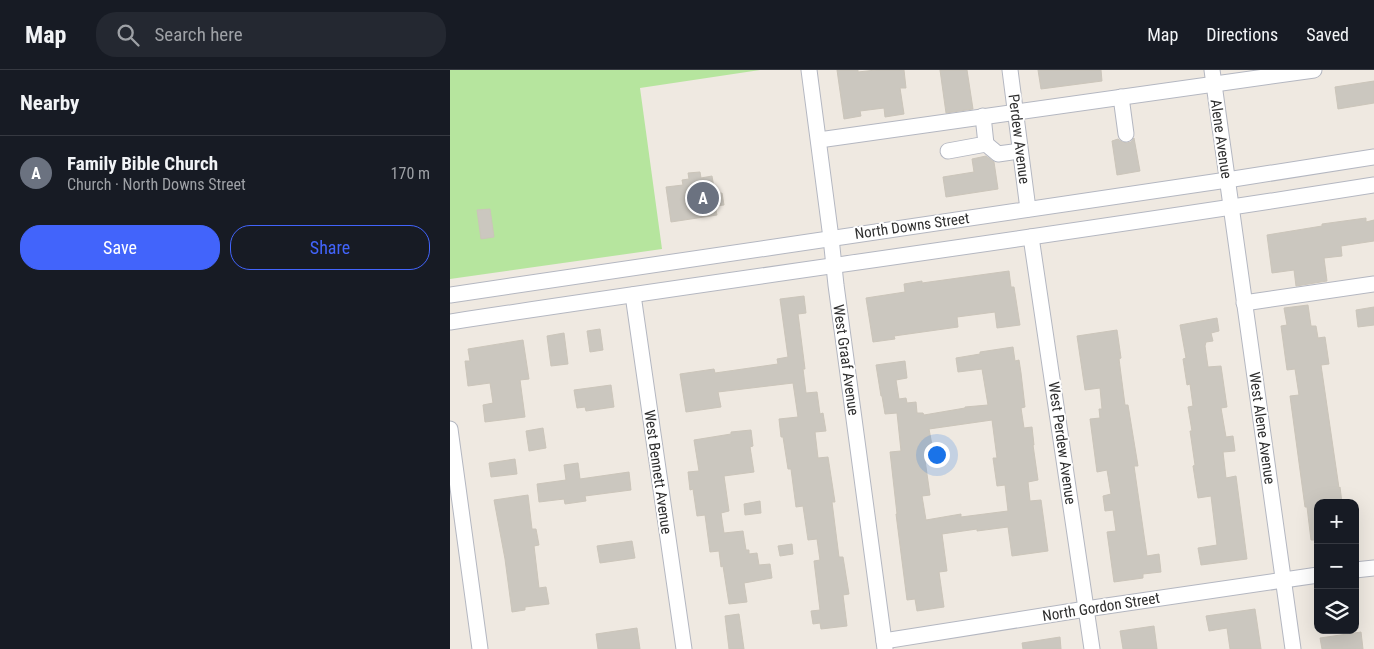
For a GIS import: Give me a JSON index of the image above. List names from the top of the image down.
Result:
{
  "streets": {
    "street": [
      "Perdew Avenue",
      "Alene Avenue",
      "North Downs Street",
      "West Graaf Avenue",
      "West Alene Avenue",
      "West Perdew Avenue",
      "West Bennett Avenue",
      "North Gordon Street"
    ]
  },
  "crossings": [
    ["Perdew Avenue", "North Downs Street"],
    ["Alene Avenue", "North Downs Street"],
    ["Alene Avenue", "West Alene Avenue"],
    ["North Downs Street", "West Graaf Avenue"],
    ["North Downs Street", "West Alene Avenue"],
    ["North Downs Street", "West Perdew Avenue"],
    ["North Downs Street", "West Bennett Avenue"],
    ["West Graaf Avenue", "North Gordon Street"],
    ["West Alene Avenue", "North Gordon Street"],
    ["West Perdew Avenue", "North Gordon Street"]
  ],
  "page": {
    "header": "Map",
    "search": "Search here",
    "nav": ["Map", "Directions", "Saved"],
    "heading": "Nearby",
    "list": [
      {
        "mark": "A",
        "name": "Family Bible Church",
        "note": "Church · North Downs Street",
        "value": "170 m"
      }
    ],
    "pins": "A",
    "buttons": ["Save", "Share"],
    "map_buttons": ["+", "−"]
  }
}
